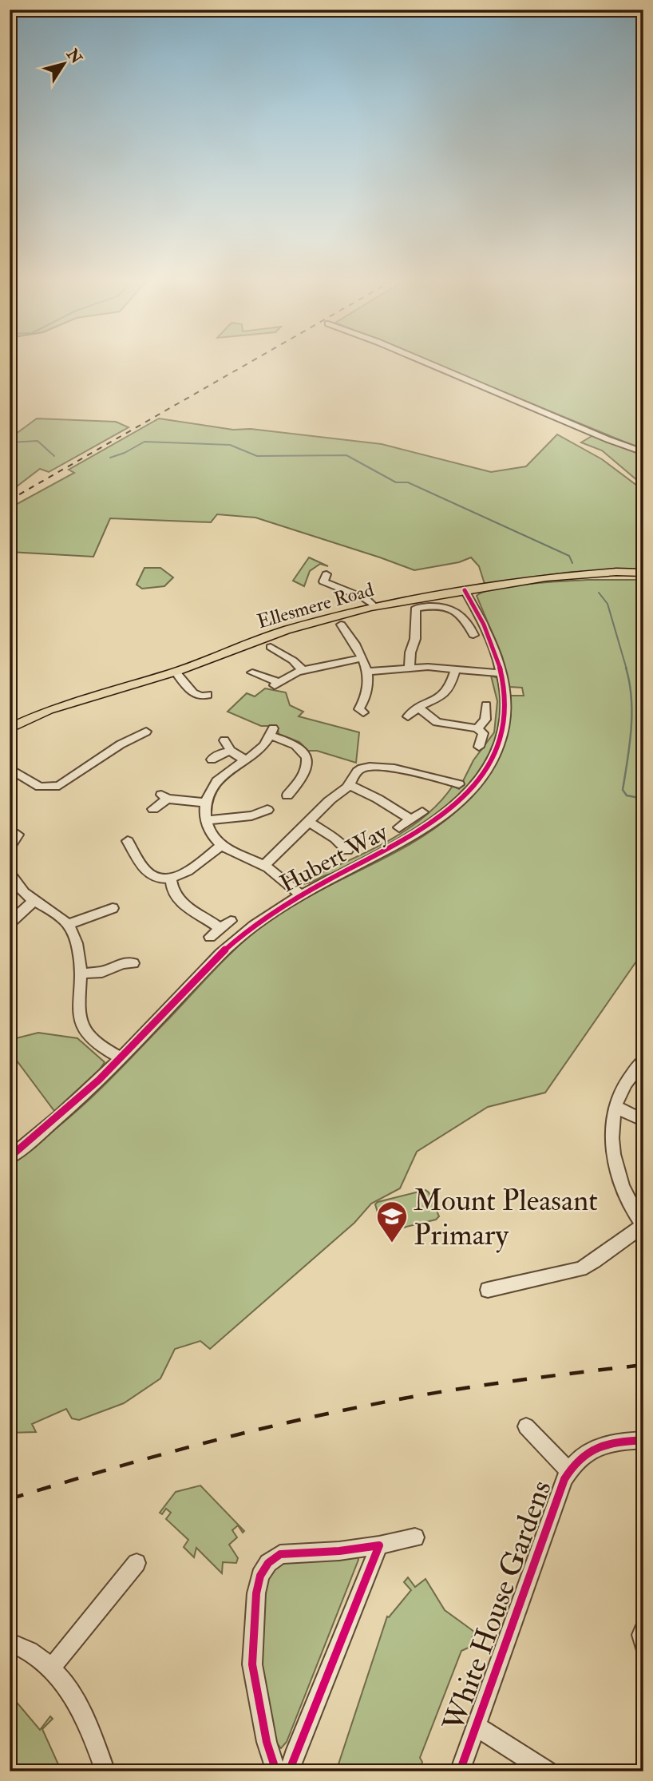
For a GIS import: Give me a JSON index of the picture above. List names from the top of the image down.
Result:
{
  "streets": {
    "main road": ["Ellesmere Road"],
    "street": ["Hubert Way", "White House Gardens"]
  },
  "crossings": [
    ["Ellesmere Road", "Hubert Way"]
  ],
  "places": {
    "school or university": ["Mount Pleasant Primary"]
  },
  "north": "top right"
}
